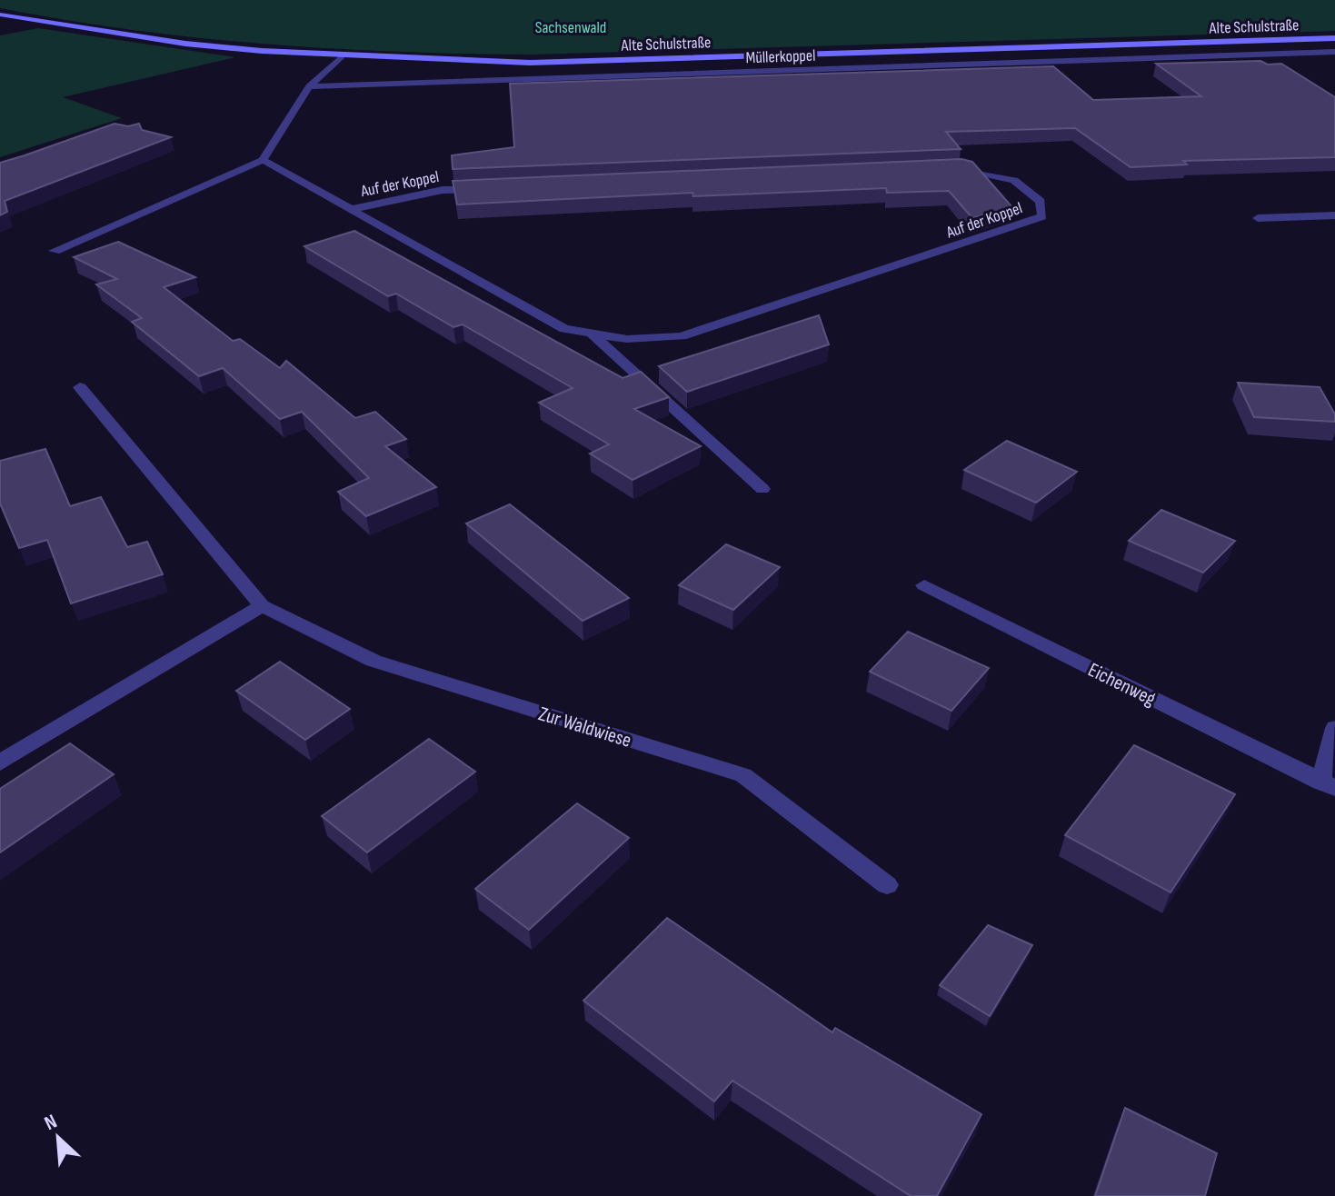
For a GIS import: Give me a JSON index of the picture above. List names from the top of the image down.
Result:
{
  "streets": {
    "main road": ["Alte Schulstraße"],
    "street": [
      "Müllerkoppel",
      "Auf der Koppel",
      "Eichenweg",
      "Zur Waldwiese"
    ]
  },
  "parks": ["Sachsenwald"],
  "north": "top left"
}
